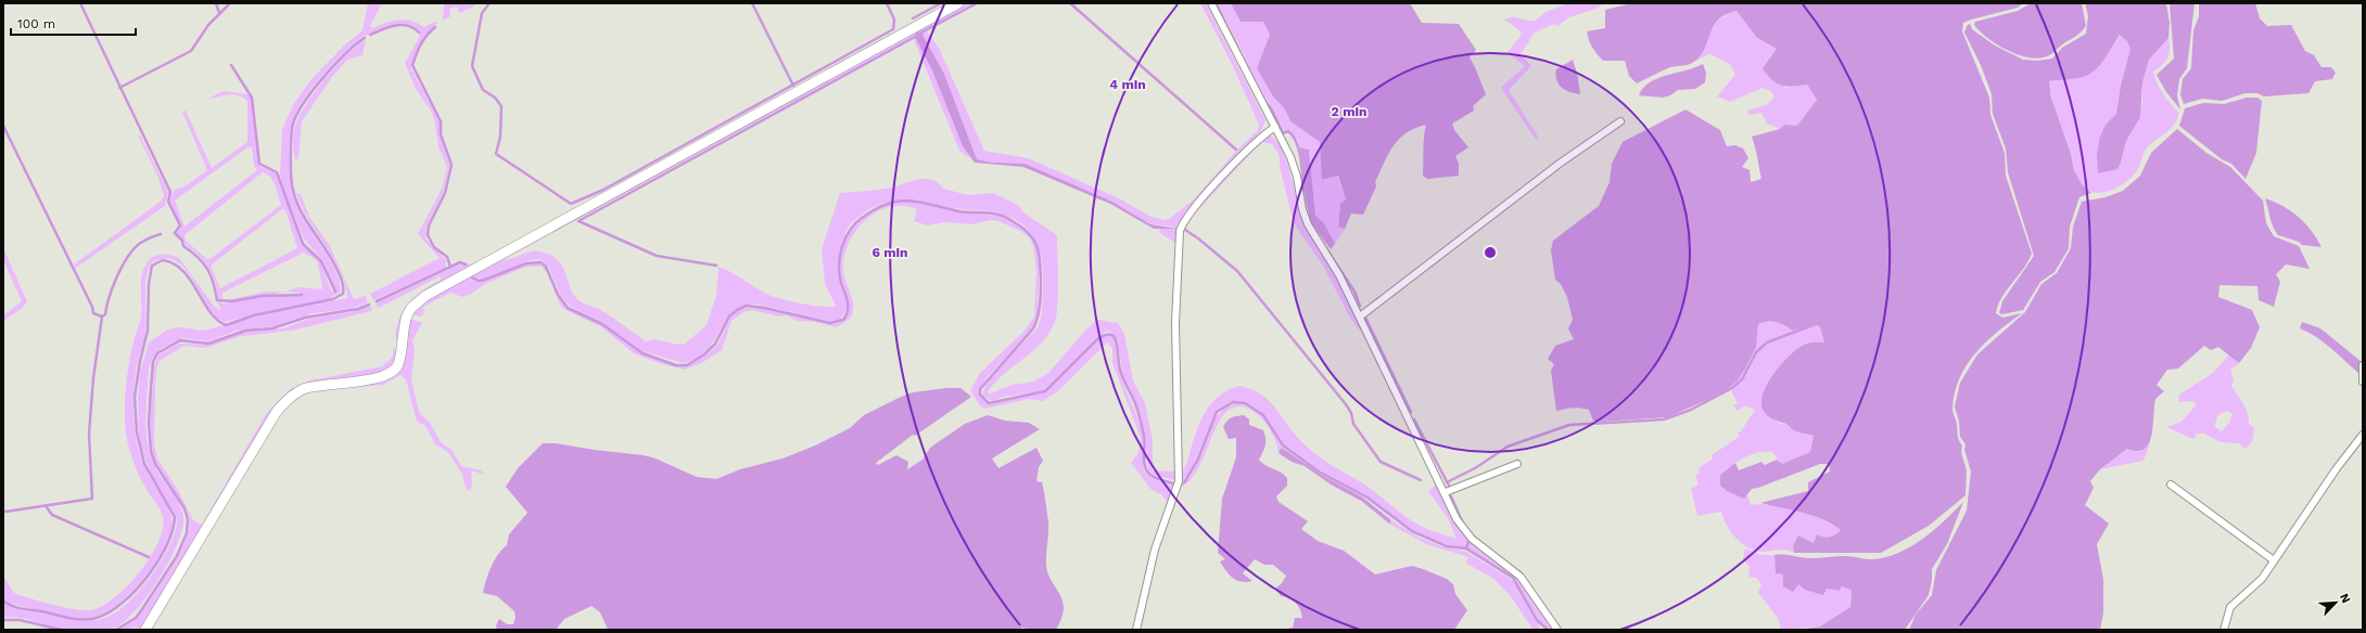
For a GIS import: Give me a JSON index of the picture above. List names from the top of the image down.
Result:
{
  "scale_bar": "100 m",
  "north": "top right",
  "rings": ["4 min", "2 min", "6 min"]
}
